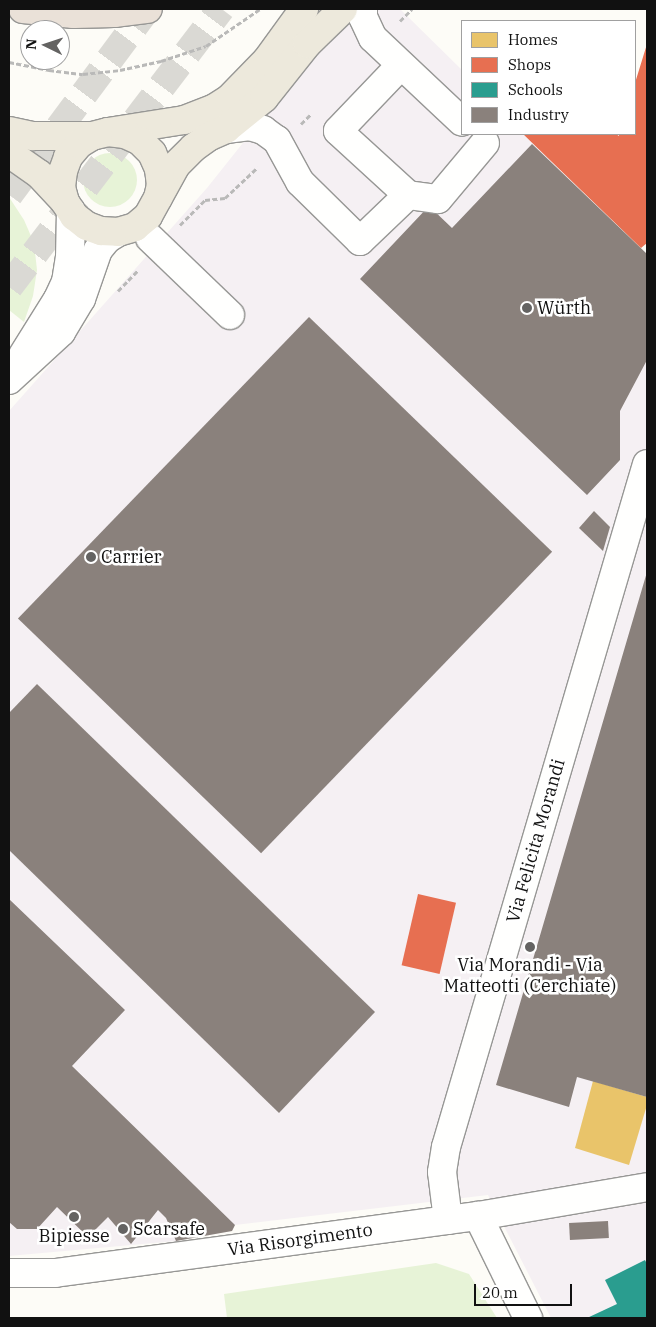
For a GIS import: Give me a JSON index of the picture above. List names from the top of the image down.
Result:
{
  "streets": {
    "street": ["Via Felicita Morandi", "Via Risorgimento"]
  },
  "crossings": [
    ["Via Felicita Morandi", "Via Risorgimento"]
  ],
  "places": [
    "Würth",
    "Carrier",
    "Via Morandi - Via Matteotti (Cerchiate)",
    "Bipiesse",
    "Scarsafe"
  ],
  "legend": [
    "Homes",
    "Shops",
    "Schools",
    "Industry"
  ],
  "scale_bar": "20 m",
  "north": "left"
}
